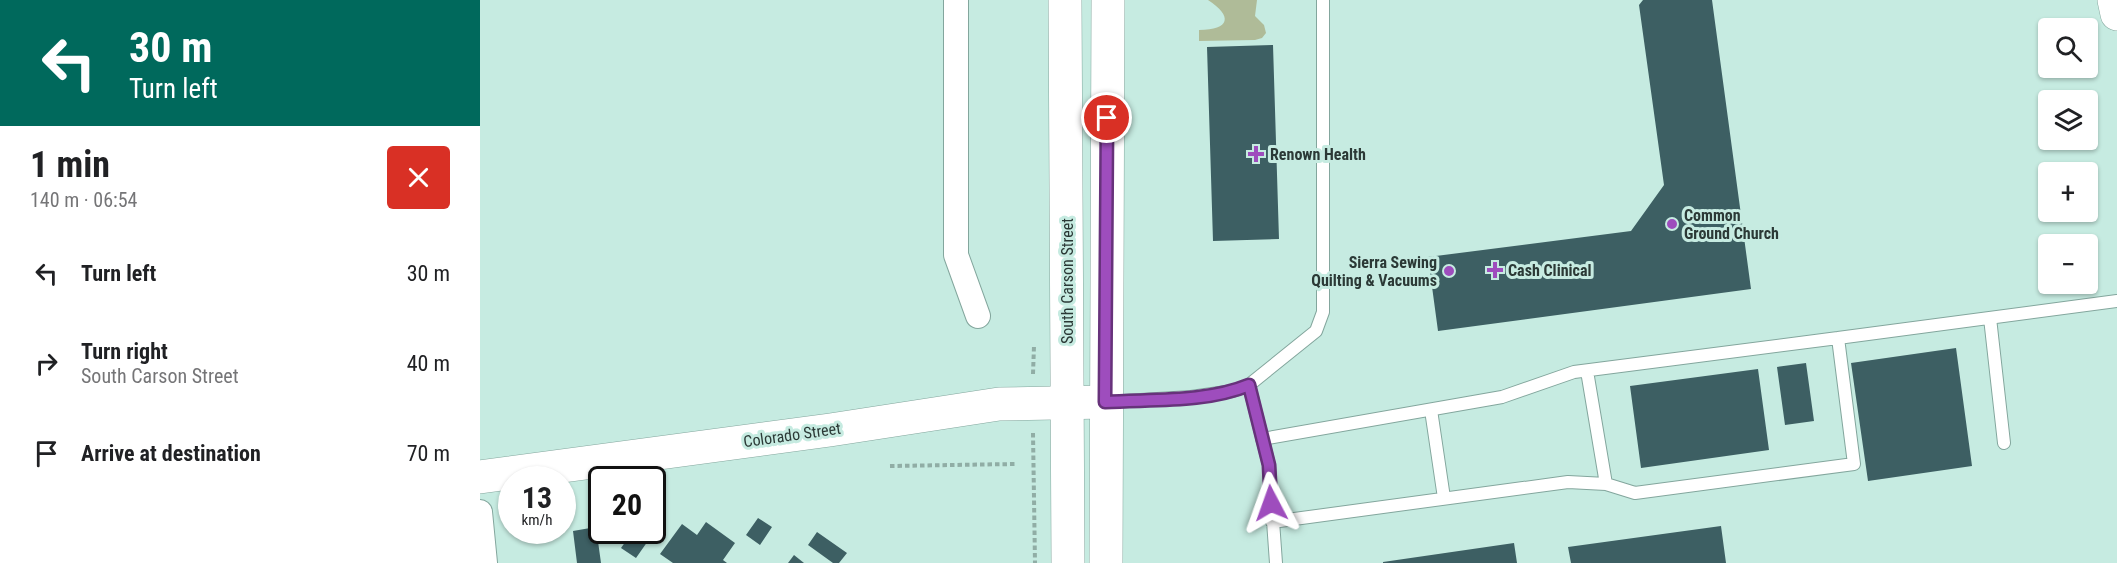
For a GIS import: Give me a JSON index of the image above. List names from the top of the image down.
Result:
{
  "streets": {
    "main road": ["South Carson Street", "Colorado Street"]
  },
  "crossings": [
    ["South Carson Street", "Colorado Street"]
  ],
  "places": {
    "health": ["Renown Health", "Cash Clinical"],
    "other": ["Common Ground Church", "Sierra Sewing Quilting & Vacuums"]
  },
  "page": {
    "turn": ["30 m", "Turn left"],
    "map_buttons": ["+", "−"],
    "heading": ["1 min", "140 m · 06:54"],
    "list": [
      {
        "name": "Turn left",
        "value": "30 m"
      },
      {
        "name": "Turn right",
        "note": "South Carson Street",
        "value": "40 m"
      },
      {
        "name": "Arrive at destination",
        "value": "70 m"
      }
    ],
    "speed": "13 km/h",
    "limit": "20"
  }
}
